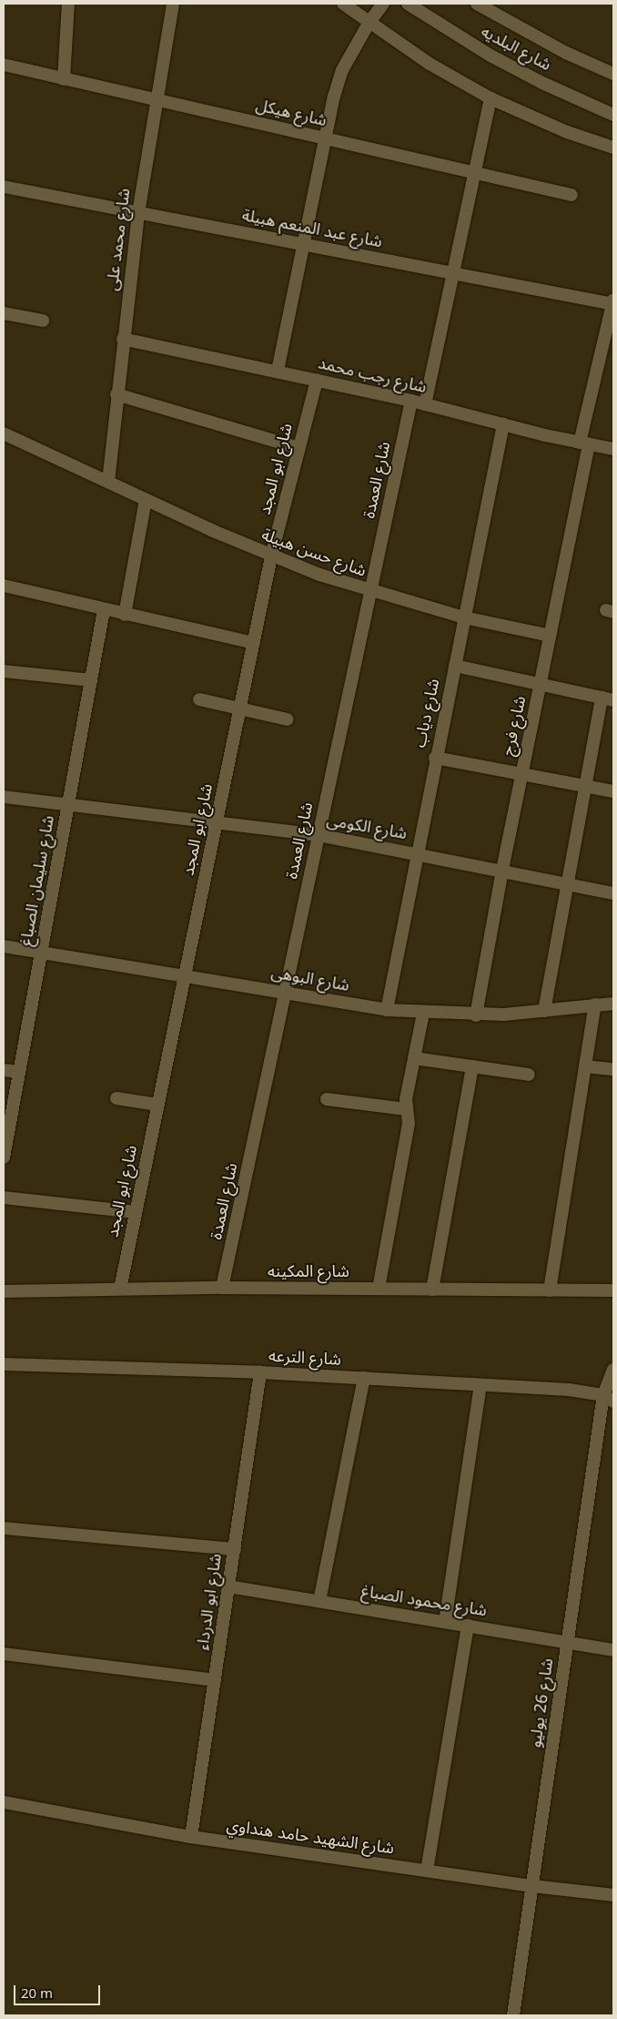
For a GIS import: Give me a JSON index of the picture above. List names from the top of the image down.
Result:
{
  "streets": {
    "street": [
      "شارع البلديه",
      "شارع هيكل",
      "شارع عبد المنعم هبيلة",
      "شارع محمد على",
      "شارع رجب محمد",
      "شارع ابو المجد",
      "شارع العمدة",
      "شارع حسن هبيلة",
      "شارع دياب",
      "شارع فرج",
      "شارع الكومى",
      "شارع سليمان الصباغ",
      "شارع البوهى",
      "شارع المكينه",
      "شارع الترعه",
      "شارع محمود الصباغ",
      "شارع ابو الدرداء",
      "شارع 26 يوليو",
      "شارع الشهيد حامد هنداوي"
    ]
  },
  "crossings": [
    ["شارع هيكل", "شارع محمد على"],
    ["شارع عبد المنعم هبيلة", "شارع محمد على"],
    ["شارع عبد المنعم هبيلة", "شارع فرج"],
    ["شارع محمد على", "شارع رجب محمد"],
    ["شارع محمد على", "شارع حسن هبيلة"],
    ["شارع رجب محمد", "شارع ابو المجد"],
    ["شارع رجب محمد", "شارع العمدة"],
    ["شارع رجب محمد", "شارع دياب"],
    ["شارع رجب محمد", "شارع فرج"],
    ["شارع ابو المجد", "شارع حسن هبيلة"],
    ["شارع ابو المجد", "شارع الكومى"],
    ["شارع ابو المجد", "شارع البوهى"],
    ["شارع ابو المجد", "شارع المكينه"],
    ["شارع العمدة", "شارع حسن هبيلة"],
    ["شارع العمدة", "شارع الكومى"],
    ["شارع العمدة", "شارع البوهى"],
    ["شارع العمدة", "شارع المكينه"],
    ["شارع حسن هبيلة", "شارع دياب"],
    ["شارع حسن هبيلة", "شارع فرج"],
    ["شارع دياب", "شارع الكومى"],
    ["شارع دياب", "شارع البوهى"],
    ["شارع فرج", "شارع الكومى"],
    ["شارع فرج", "شارع البوهى"],
    ["شارع الكومى", "شارع سليمان الصباغ"],
    ["شارع سليمان الصباغ", "شارع البوهى"],
    ["شارع الترعه", "شارع ابو الدرداء"],
    ["شارع الترعه", "شارع 26 يوليو"],
    ["شارع محمود الصباغ", "شارع ابو الدرداء"],
    ["شارع محمود الصباغ", "شارع 26 يوليو"],
    ["شارع ابو الدرداء", "شارع الشهيد حامد هنداوي"],
    ["شارع 26 يوليو", "شارع الشهيد حامد هنداوي"]
  ],
  "scale_bar": "20 m"
}
